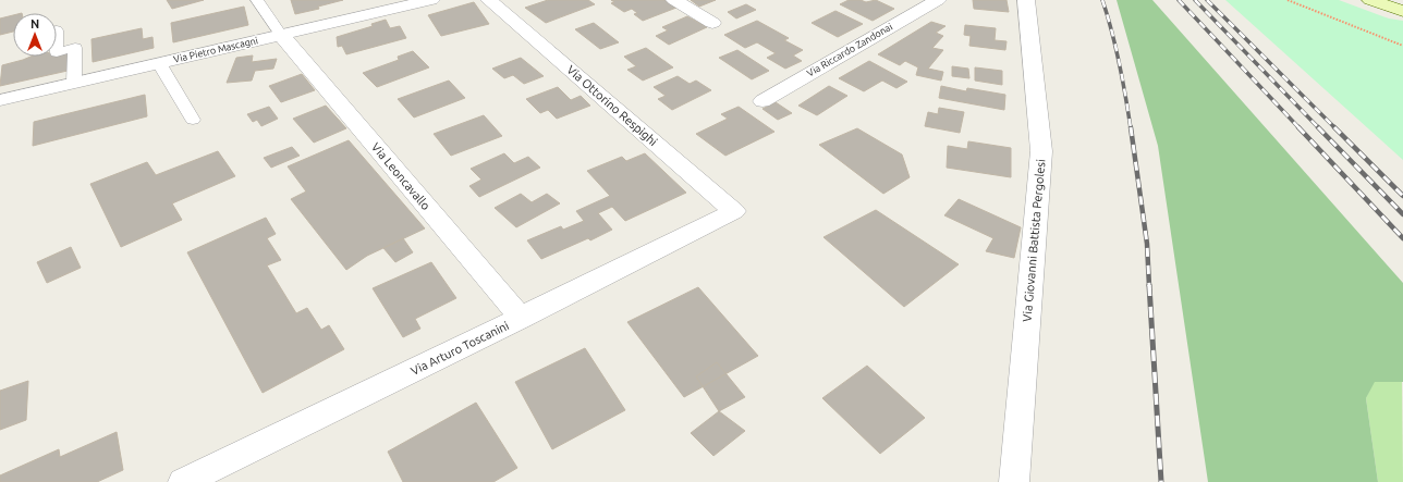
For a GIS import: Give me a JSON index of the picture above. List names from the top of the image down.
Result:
{
  "streets": {
    "street": [
      "Via Pietro Mascagni",
      "Via Riccardo Zandonai",
      "Via Ottorino Respighi",
      "Via Leoncavallo",
      "Via Giovanni Battista Pergolesi",
      "Via Arturo Toscanini"
    ]
  },
  "crossings": [
    ["Via Pietro Mascagni", "Via Leoncavallo"],
    ["Via Ottorino Respighi", "Via Arturo Toscanini"],
    ["Via Leoncavallo", "Via Arturo Toscanini"]
  ],
  "north": "top"
}
